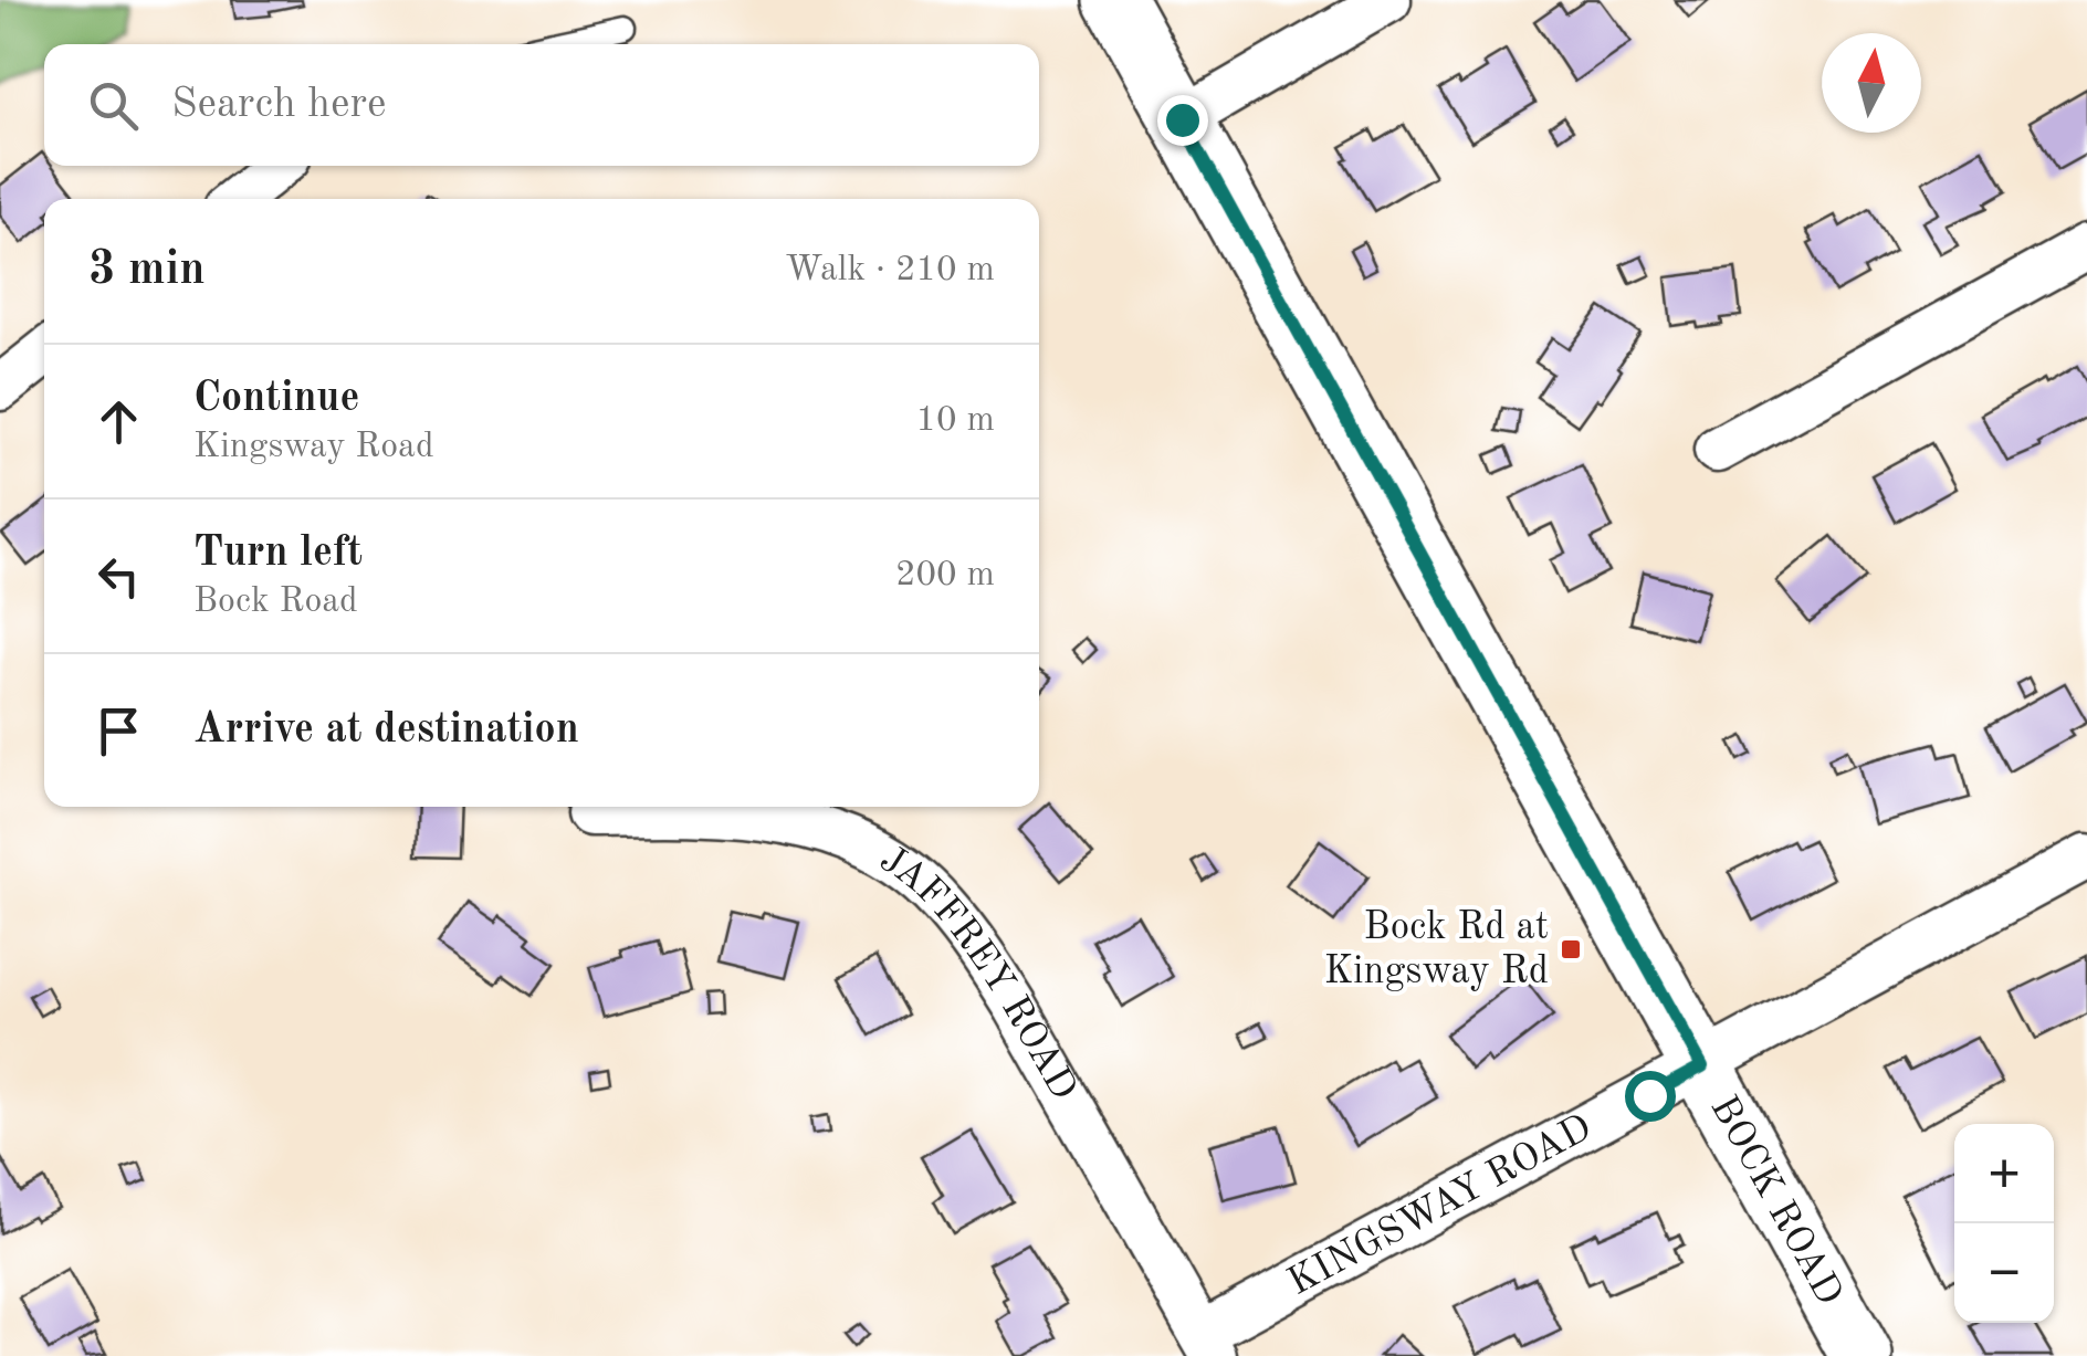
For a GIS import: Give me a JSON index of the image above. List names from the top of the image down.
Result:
{
  "streets": {
    "main road": ["BOCK ROAD"],
    "street": ["JAFFREY ROAD", "KINGSWAY ROAD"]
  },
  "crossings": [
    ["JAFFREY ROAD", "KINGSWAY ROAD"],
    ["BOCK ROAD", "KINGSWAY ROAD"]
  ],
  "places": {
    "transit": ["Bock Rd at Kingsway Rd"]
  },
  "north": "top",
  "page": {
    "search": "Search here",
    "heading": ["3 min", "Walk · 210 m"],
    "list": [
      ["Continue", "Kingsway Road", "10 m"],
      ["Turn left", "Bock Road", "200 m"],
      "Arrive at destination"
    ],
    "map_buttons": ["+", "−"]
  }
}
